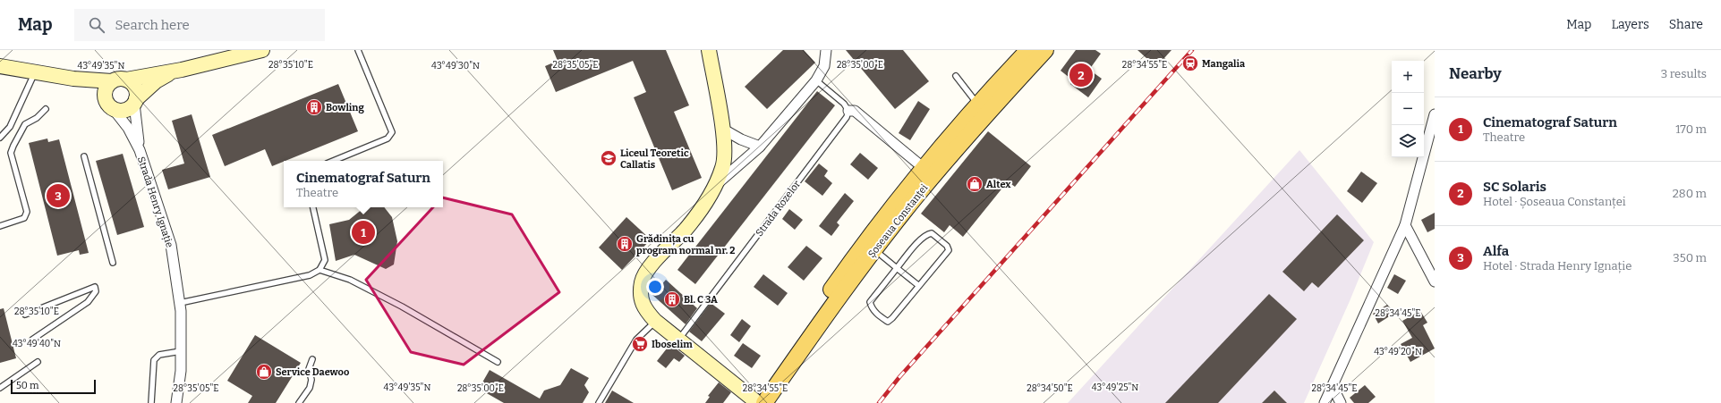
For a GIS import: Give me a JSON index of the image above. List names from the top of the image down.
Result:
{
  "streets": {
    "main road": ["Șoseaua Constanței"],
    "street": ["Strada Henry Ignație"],
    "lane": ["Strada Rozelor"]
  },
  "places": {
    "station": ["Mangalia"],
    "building": ["Bowling", "Grădinița cu program normal nr. 2", "Bl. C 3A"],
    "school or university": ["Liceul Teoretic Callatis"],
    "shop": ["Altex", "Service Daewoo"],
    "supermarket": ["Iboselim"]
  },
  "scale_bar": "50 m",
  "page": {
    "header": "Map",
    "search": "Search here",
    "nav": ["Map", "Layers", "Share"],
    "heading": ["Nearby", "3 results"],
    "map_buttons": ["+", "−"],
    "pins": ["2", "3", "1"],
    "list": [
      {
        "mark": "1",
        "name": "Cinematograf Saturn",
        "note": "Theatre",
        "value": "170 m"
      },
      {
        "mark": "2",
        "name": "SC Solaris",
        "note": "Hotel · Șoseaua Constanței",
        "value": "280 m"
      },
      {
        "mark": "3",
        "name": "Alfa",
        "note": "Hotel · Strada Henry Ignație",
        "value": "350 m"
      }
    ],
    "popup": ["Cinematograf Saturn", "Theatre"],
    "scale": "50 m"
  },
  "coordinates": [
    "28°35'05\"E",
    "28°35'00\"E",
    "28°34'55\"E",
    "28°35'10\"E",
    "43°49'35\"N",
    "43°49'30\"N",
    "28°34'45\"E",
    "43°49'40\"N",
    "43°49'20\"N",
    "43°49'25\"N",
    "28°34'50\"E"
  ]
}
